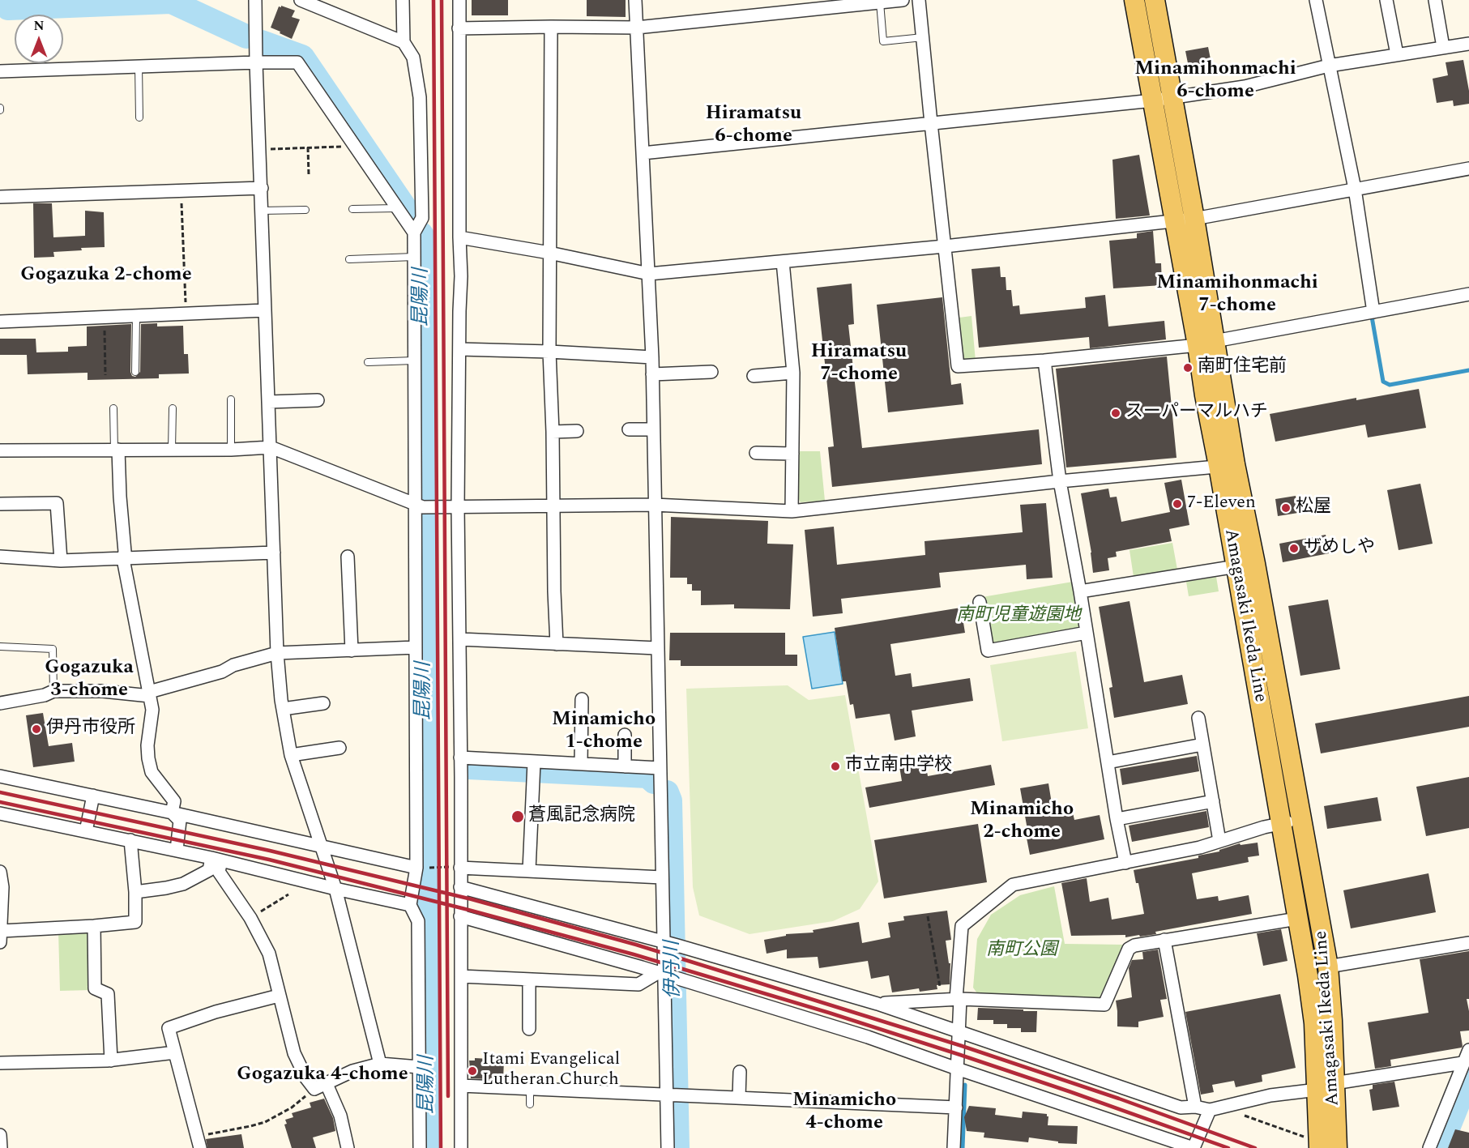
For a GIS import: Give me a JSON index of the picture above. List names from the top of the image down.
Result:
{
  "streets": {
    "main road": ["Amagasaki Ikeda Line"]
  },
  "districts": [
    "Minamihonmachi 6-chome",
    "Hiramatsu 6-chome",
    "Gogazuka 2-chome",
    "Minamihonmachi 7-chome",
    "Hiramatsu 7-chome",
    "Gogazuka 3-chome",
    "Minamicho 1-chome",
    "Minamicho 2-chome",
    "Gogazuka 4-chome",
    "Minamicho 4-chome"
  ],
  "water": ["昆陽川", "伊丹川"],
  "parks": ["南町児童遊園地", "南町公園"],
  "places": [
    "南町住宅前",
    "スーパーマルハチ",
    "7-Eleven",
    "松屋",
    "ザめしや",
    "伊丹市役所",
    "市立南中学校",
    "蒼風記念病院",
    "Itami Evangelical Lutheran Church"
  ],
  "north": "top"
}
